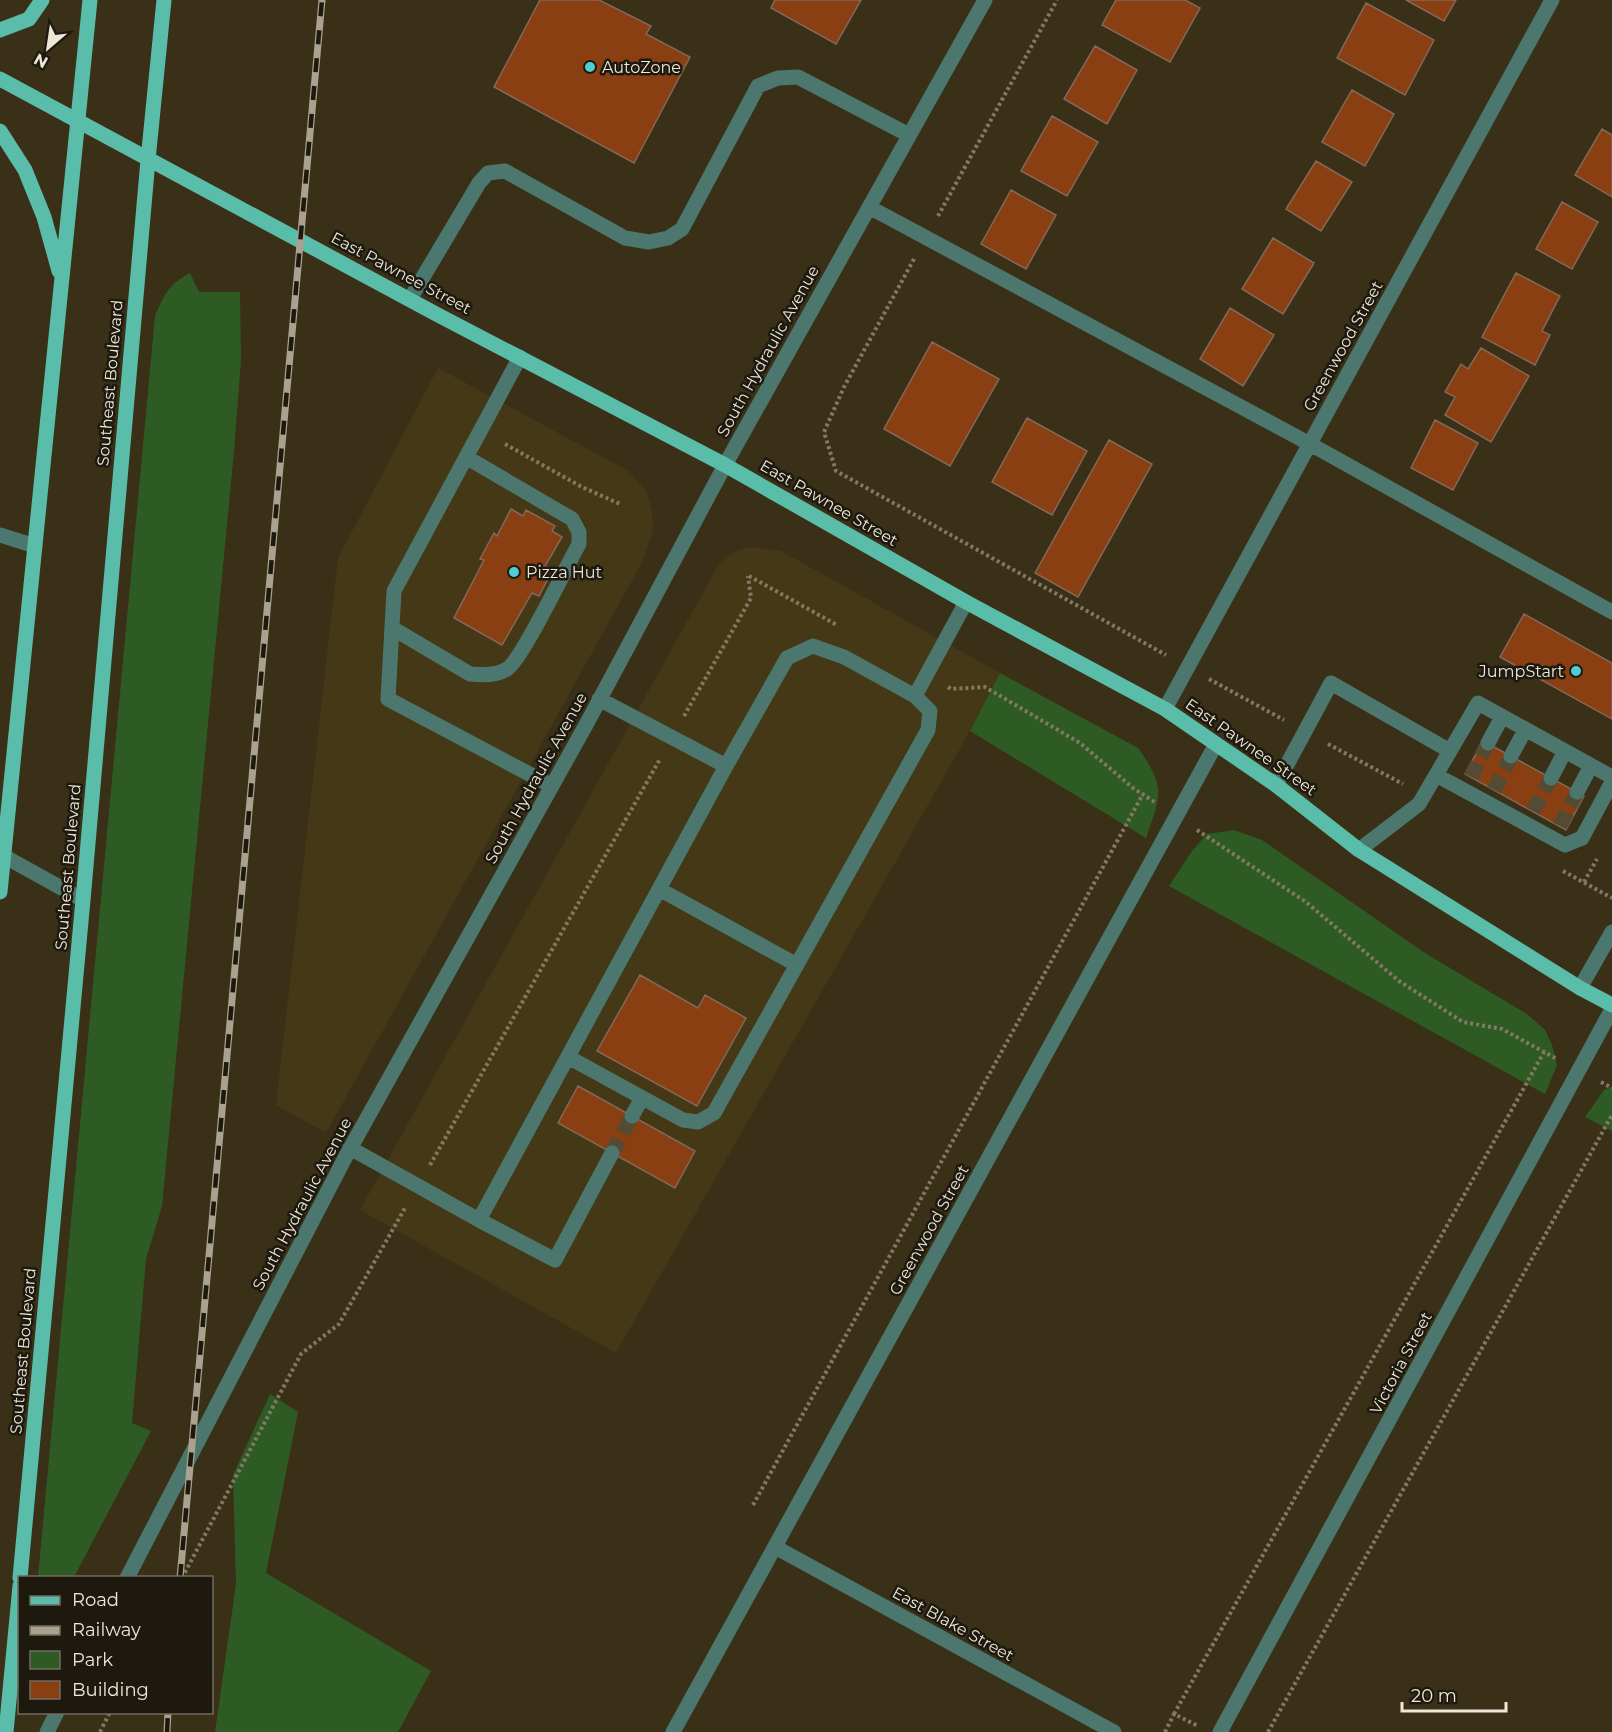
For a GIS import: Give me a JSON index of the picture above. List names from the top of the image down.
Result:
{
  "streets": {
    "main road": ["East Pawnee Street", "Southeast Boulevard"],
    "street": [
      "Greenwood Street",
      "South Hydraulic Avenue",
      "Victoria Street",
      "East Blake Street"
    ]
  },
  "crossings": [
    ["East Pawnee Street", "Greenwood Street"],
    ["East Pawnee Street", "South Hydraulic Avenue"],
    ["East Pawnee Street", "Southeast Boulevard"],
    ["East Pawnee Street", "Victoria Street"],
    ["Greenwood Street", "East Blake Street"]
  ],
  "places": ["AutoZone", "Pizza Hut", "JumpStart"],
  "legend": [
    "Road",
    "Railway",
    "Park",
    "Building"
  ],
  "scale_bar": "20 m",
  "north": "bottom left"
}
